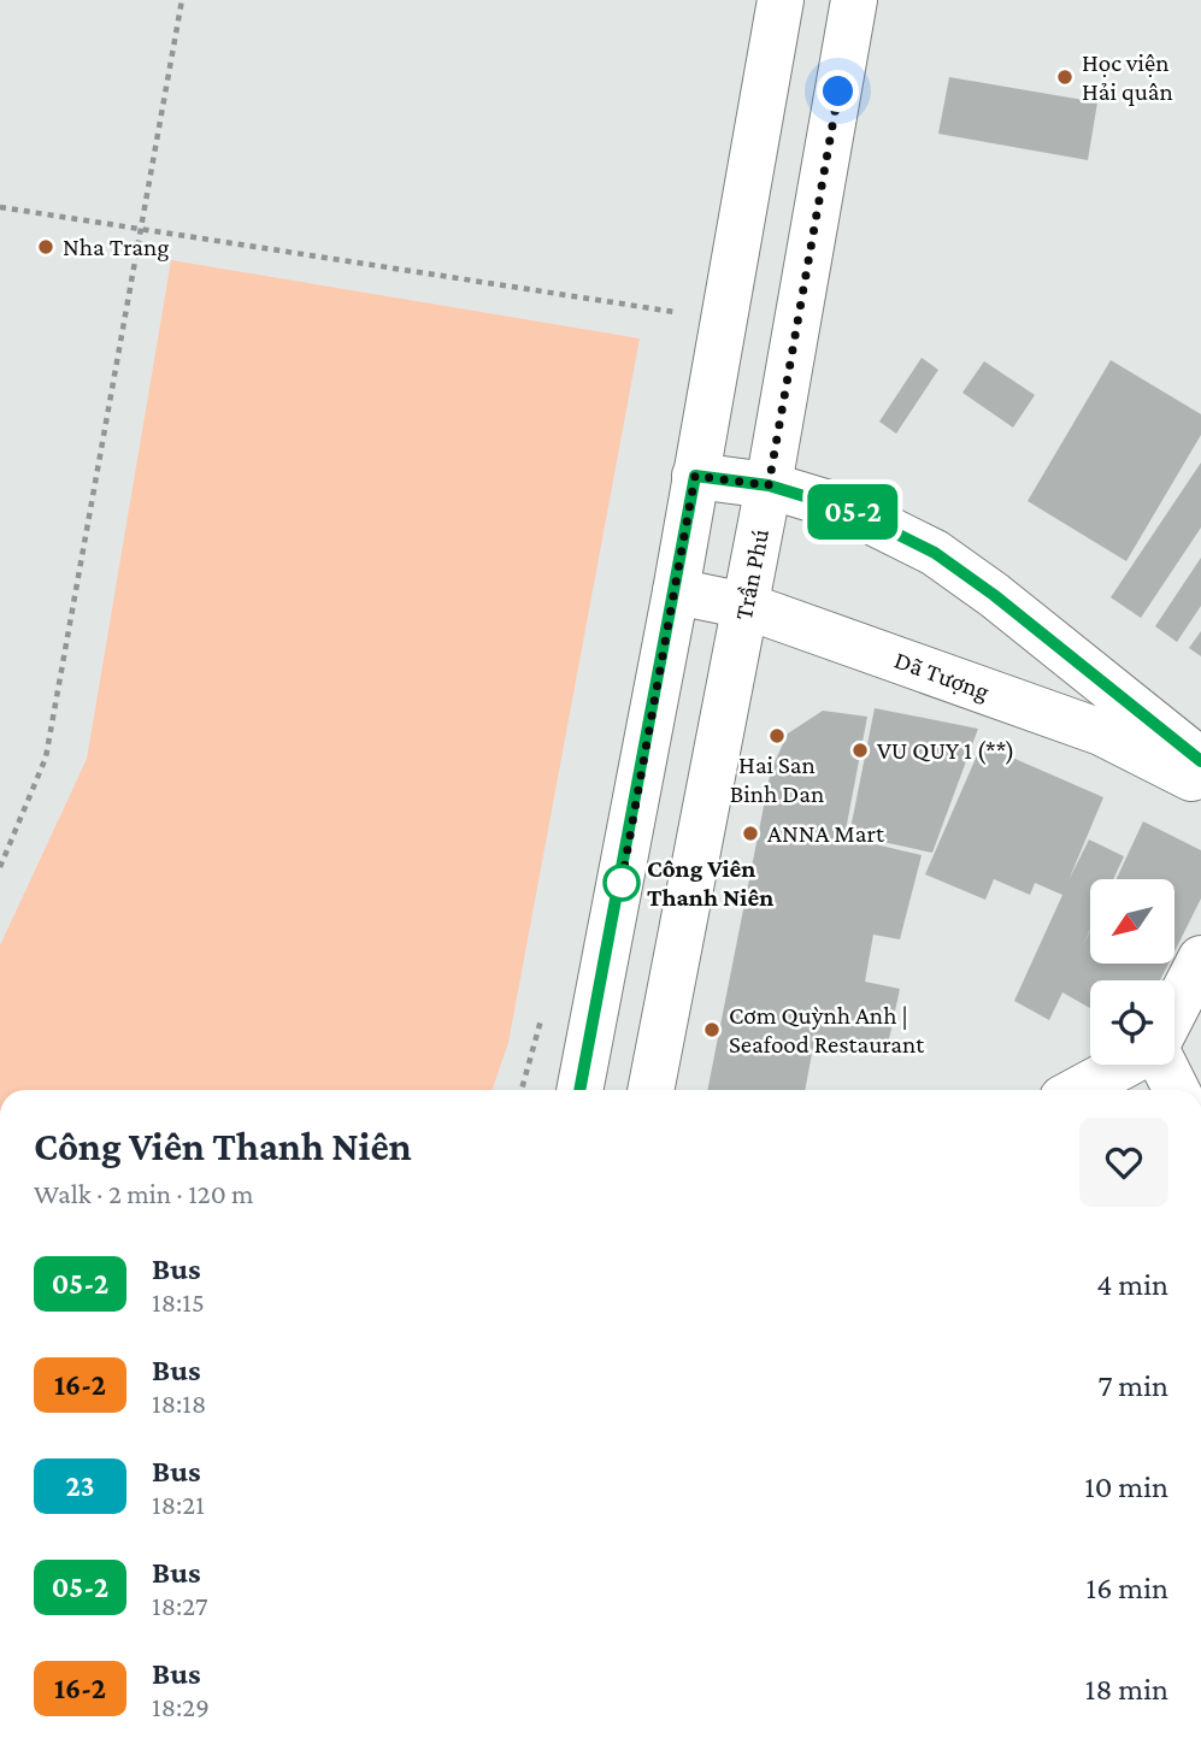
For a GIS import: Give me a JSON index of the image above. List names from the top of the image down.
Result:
{
  "streets": {
    "main road": ["Trần Phú", "Dã Tượng"]
  },
  "crossings": [
    ["Trần Phú", "Dã Tượng"]
  ],
  "places": [
    "Học viện Hải quân",
    "Nha Trang",
    "Hai San Binh Dan",
    "VU QUY 1 (**)",
    "ANNA Mart",
    "Công Viên Thanh Niên",
    "Cơm Quỳnh Anh | Seafood Restaurant"
  ],
  "lines": ["bus line 05-2"],
  "north": "bottom left",
  "page": {
    "on_map": "05-2",
    "heading": ["Công Viên Thanh Niên", "Walk · 2 min · 120 m"],
    "list": [
      {
        "mark": "05-2",
        "name": "Bus",
        "note": "18:15",
        "value": "4 min"
      },
      {
        "mark": "16-2",
        "name": "Bus",
        "note": "18:18",
        "value": "7 min"
      },
      {
        "mark": "23",
        "name": "Bus",
        "note": "18:21",
        "value": "10 min"
      },
      {
        "mark": "05-2",
        "name": "Bus",
        "note": "18:27",
        "value": "16 min"
      },
      {
        "mark": "16-2",
        "name": "Bus",
        "note": "18:29",
        "value": "18 min"
      }
    ]
  }
}
